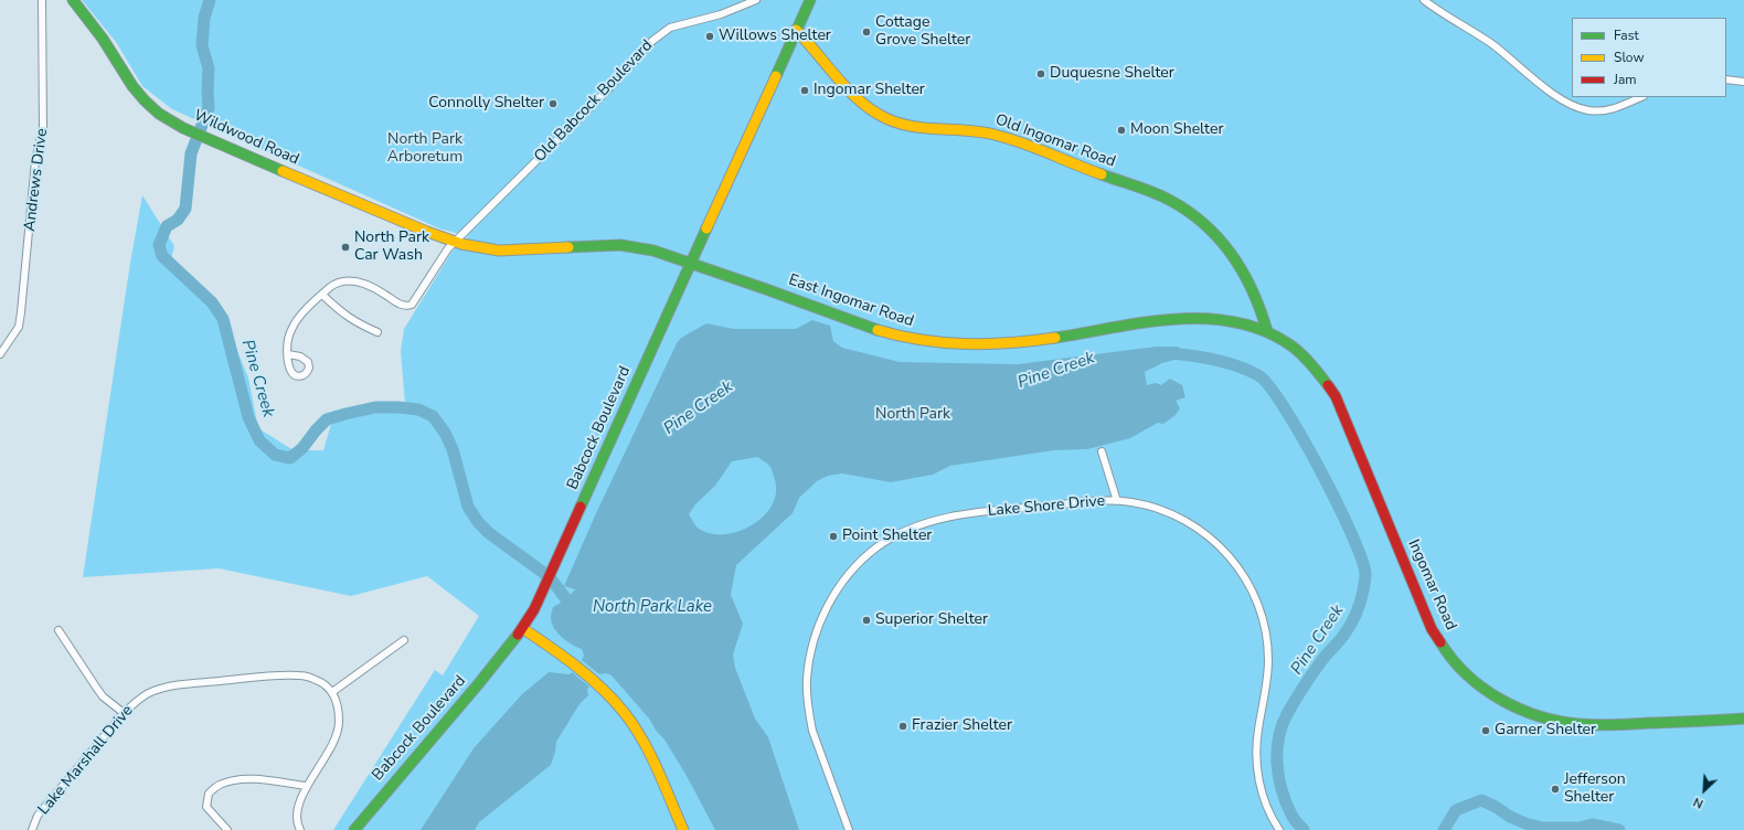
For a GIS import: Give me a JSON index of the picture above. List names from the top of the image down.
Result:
{
  "streets": {
    "main road": [
      "Wildwood Road",
      "Old Ingomar Road",
      "East Ingomar Road",
      "Babcock Boulevard",
      "Ingomar Road"
    ],
    "street": [
      "Old Babcock Boulevard",
      "Andrews Drive",
      "Lake Shore Drive",
      "Lake Marshall Drive"
    ]
  },
  "crossings": [
    ["Old Babcock Boulevard", "Wildwood Road"],
    ["Old Babcock Boulevard", "East Ingomar Road"],
    ["Wildwood Road", "East Ingomar Road"],
    ["Old Ingomar Road", "East Ingomar Road"],
    ["Old Ingomar Road", "Babcock Boulevard"],
    ["Old Ingomar Road", "Ingomar Road"],
    ["East Ingomar Road", "Babcock Boulevard"],
    ["East Ingomar Road", "Ingomar Road"]
  ],
  "water": ["Pine Creek", "North Park Lake"],
  "parks": ["North Park Arboretum", "North Park"],
  "places": [
    "Cottage Grove Shelter",
    "Willows Shelter",
    "Duquesne Shelter",
    "Ingomar Shelter",
    "Connolly Shelter",
    "Moon Shelter",
    "North Park Car Wash",
    "Point Shelter",
    "Superior Shelter",
    "Frazier Shelter",
    "Garner Shelter",
    "Jefferson Shelter"
  ],
  "legend": ["Fast", "Slow", "Jam"],
  "north": "bottom left"
}
